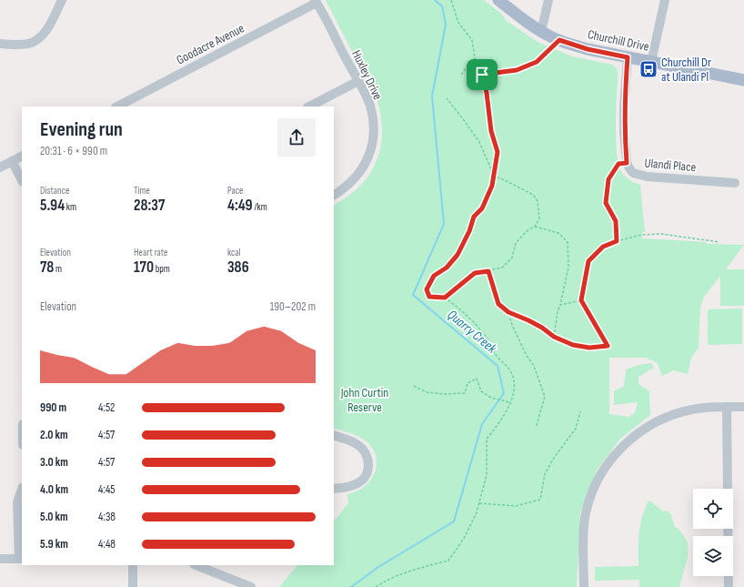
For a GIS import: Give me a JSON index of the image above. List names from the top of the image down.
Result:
{
  "streets": {
    "main road": ["Churchill Drive"],
    "street": ["Goodacre Avenue", "Huxley Drive", "Ulandi Place"]
  },
  "crossings": [
    ["Churchill Drive", "Ulandi Place"],
    ["Goodacre Avenue", "Huxley Drive"]
  ],
  "water": ["Quarry Creek"],
  "parks": ["John Curtin Reserve"],
  "places": {
    "bus stop": ["Churchill Dr at Ulandi Pl"]
  },
  "page": {
    "heading": ["Evening run", "20:31 · 6 × 990 m"],
    "stats": [
      ["Distance", "5.94 km"],
      ["Time", "28:37"],
      ["Pace", "4:49 /km"],
      ["Elevation", "78 m"],
      ["Heart rate", "170 bpm"],
      ["kcal", "386"]
    ],
    "chart": ["Elevation", "190–202 m"],
    "list": [
      {
        "name": "990 m",
        "note": "4:52"
      },
      {
        "name": "2.0 km",
        "note": "4:57"
      },
      {
        "name": "3.0 km",
        "note": "4:57"
      },
      {
        "name": "4.0 km",
        "note": "4:45"
      },
      {
        "name": "5.0 km",
        "note": "4:38"
      },
      {
        "name": "5.9 km",
        "note": "4:48"
      }
    ]
  }
}
